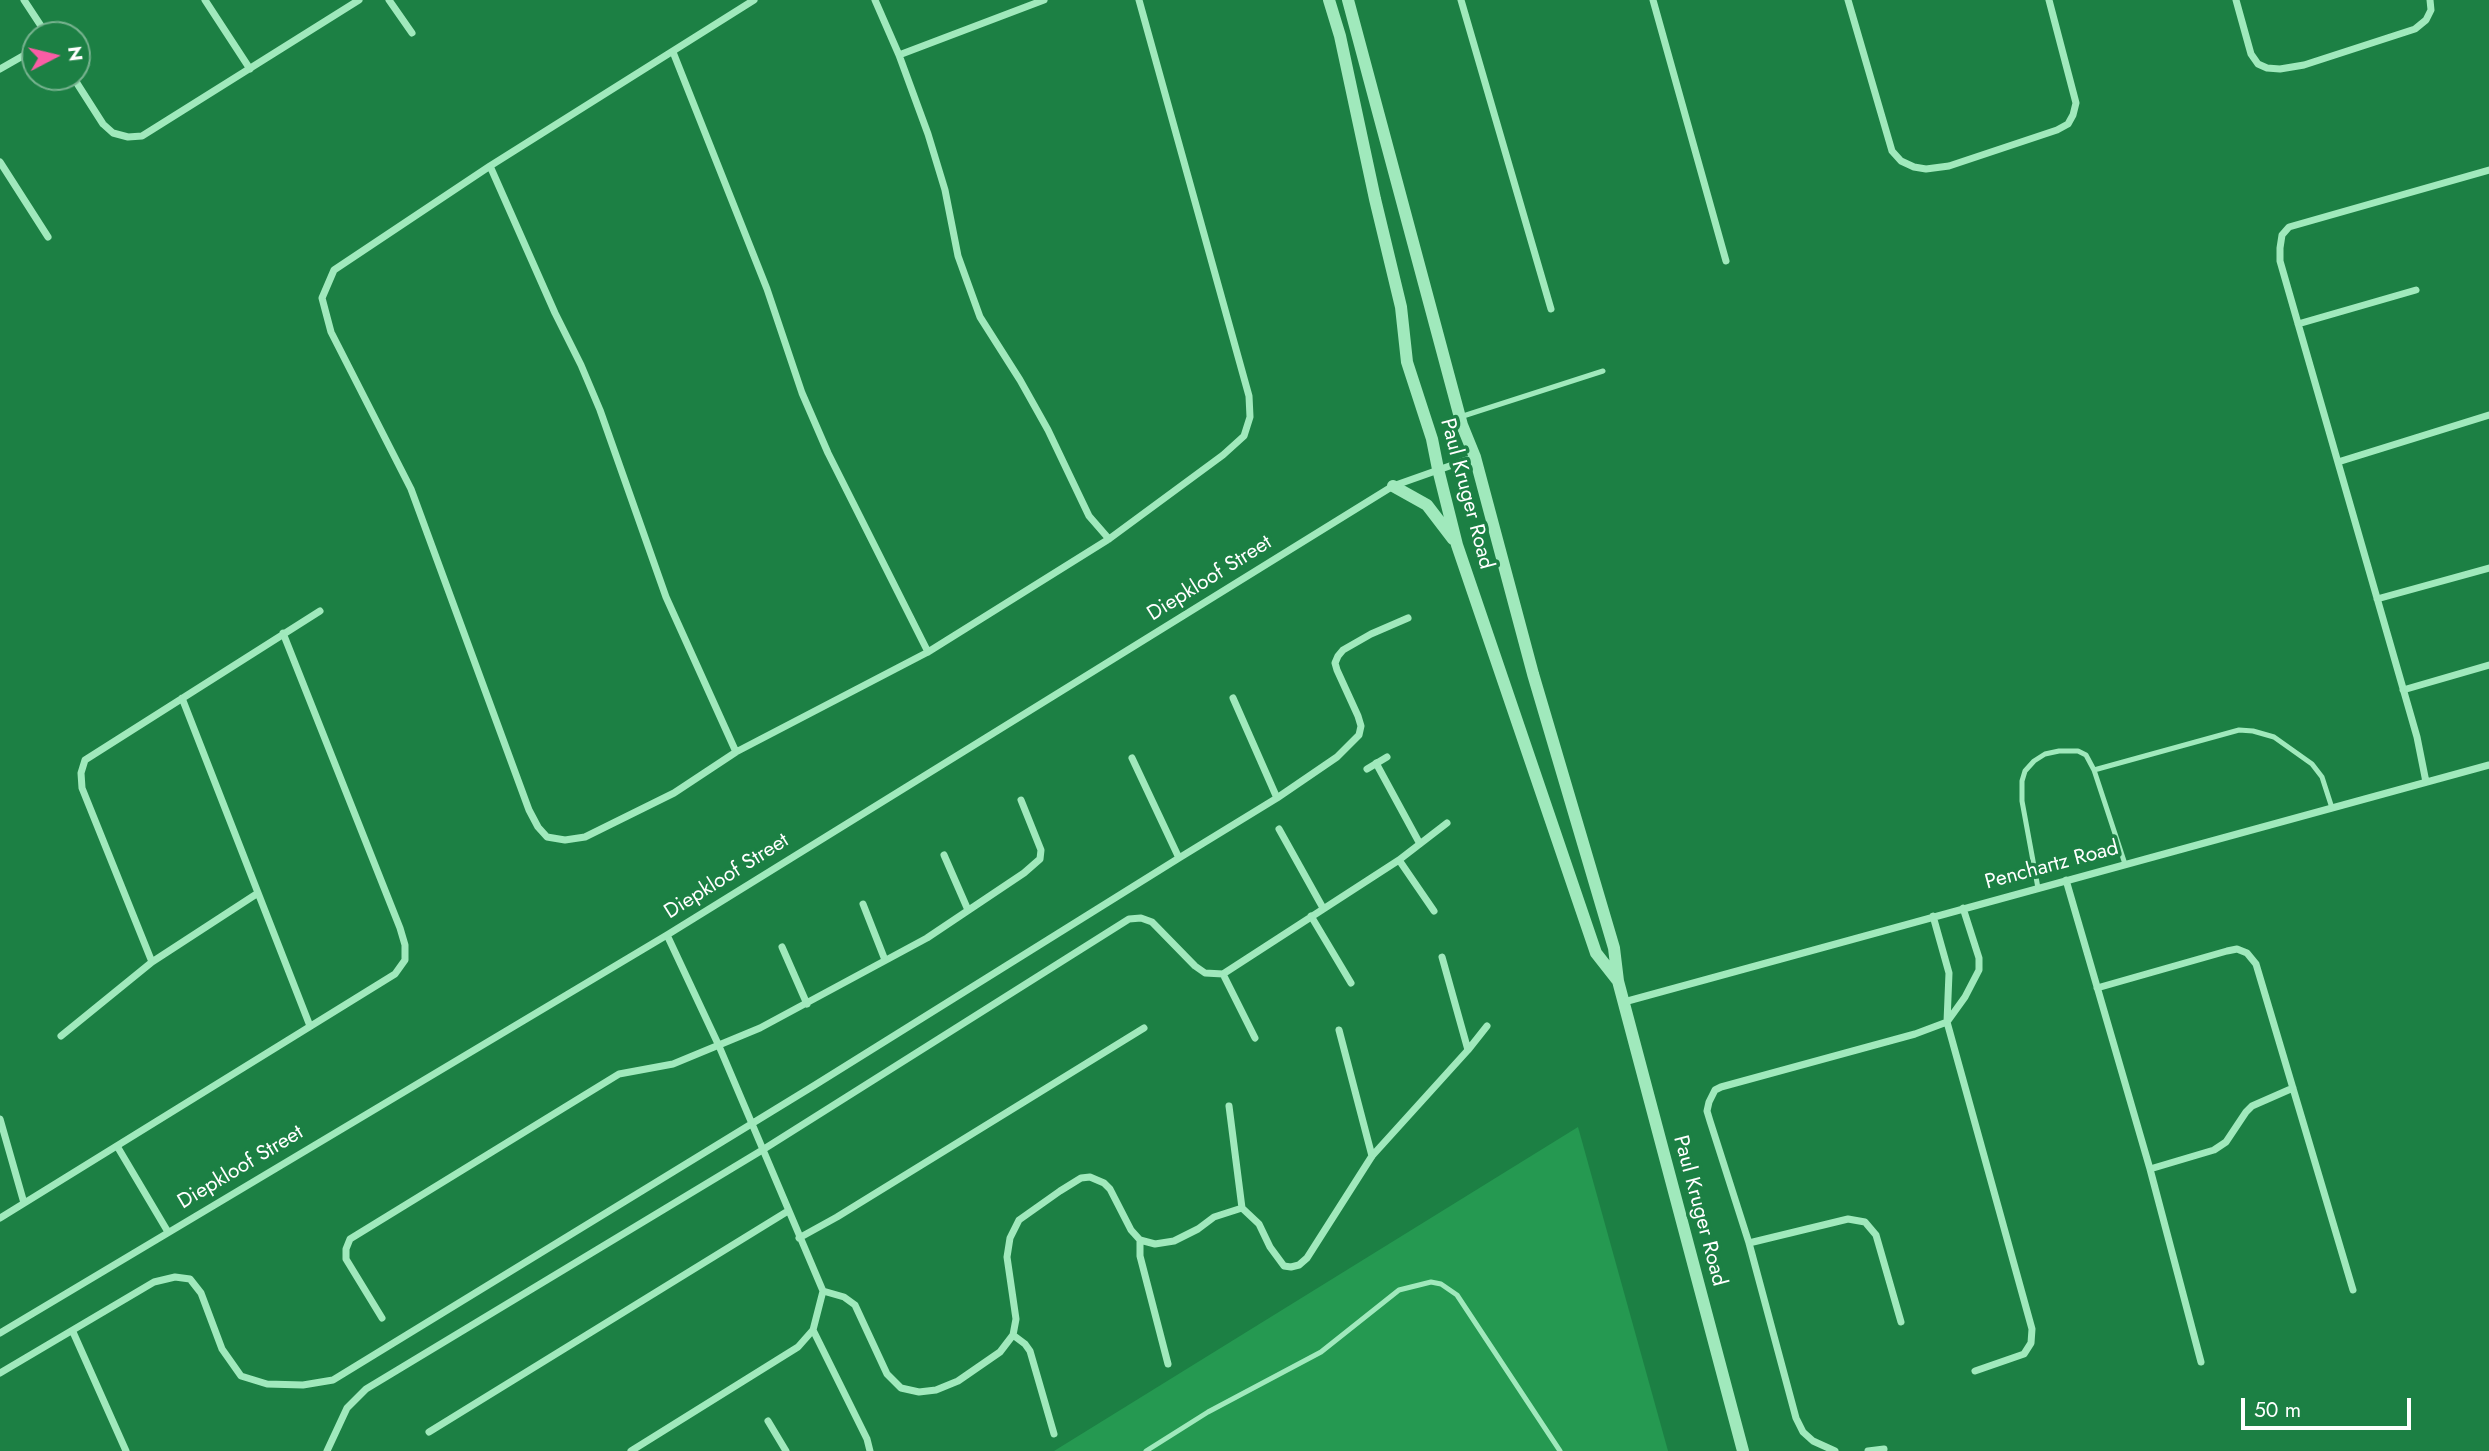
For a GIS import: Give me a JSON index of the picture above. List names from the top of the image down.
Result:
{
  "streets": {
    "street": ["Paul Kruger Road", "Diepkloof Street", "Penchartz Road"]
  },
  "crossings": [
    ["Paul Kruger Road", "Diepkloof Street"],
    ["Paul Kruger Road", "Penchartz Road"]
  ],
  "scale_bar": "50 m",
  "north": "right"
}
